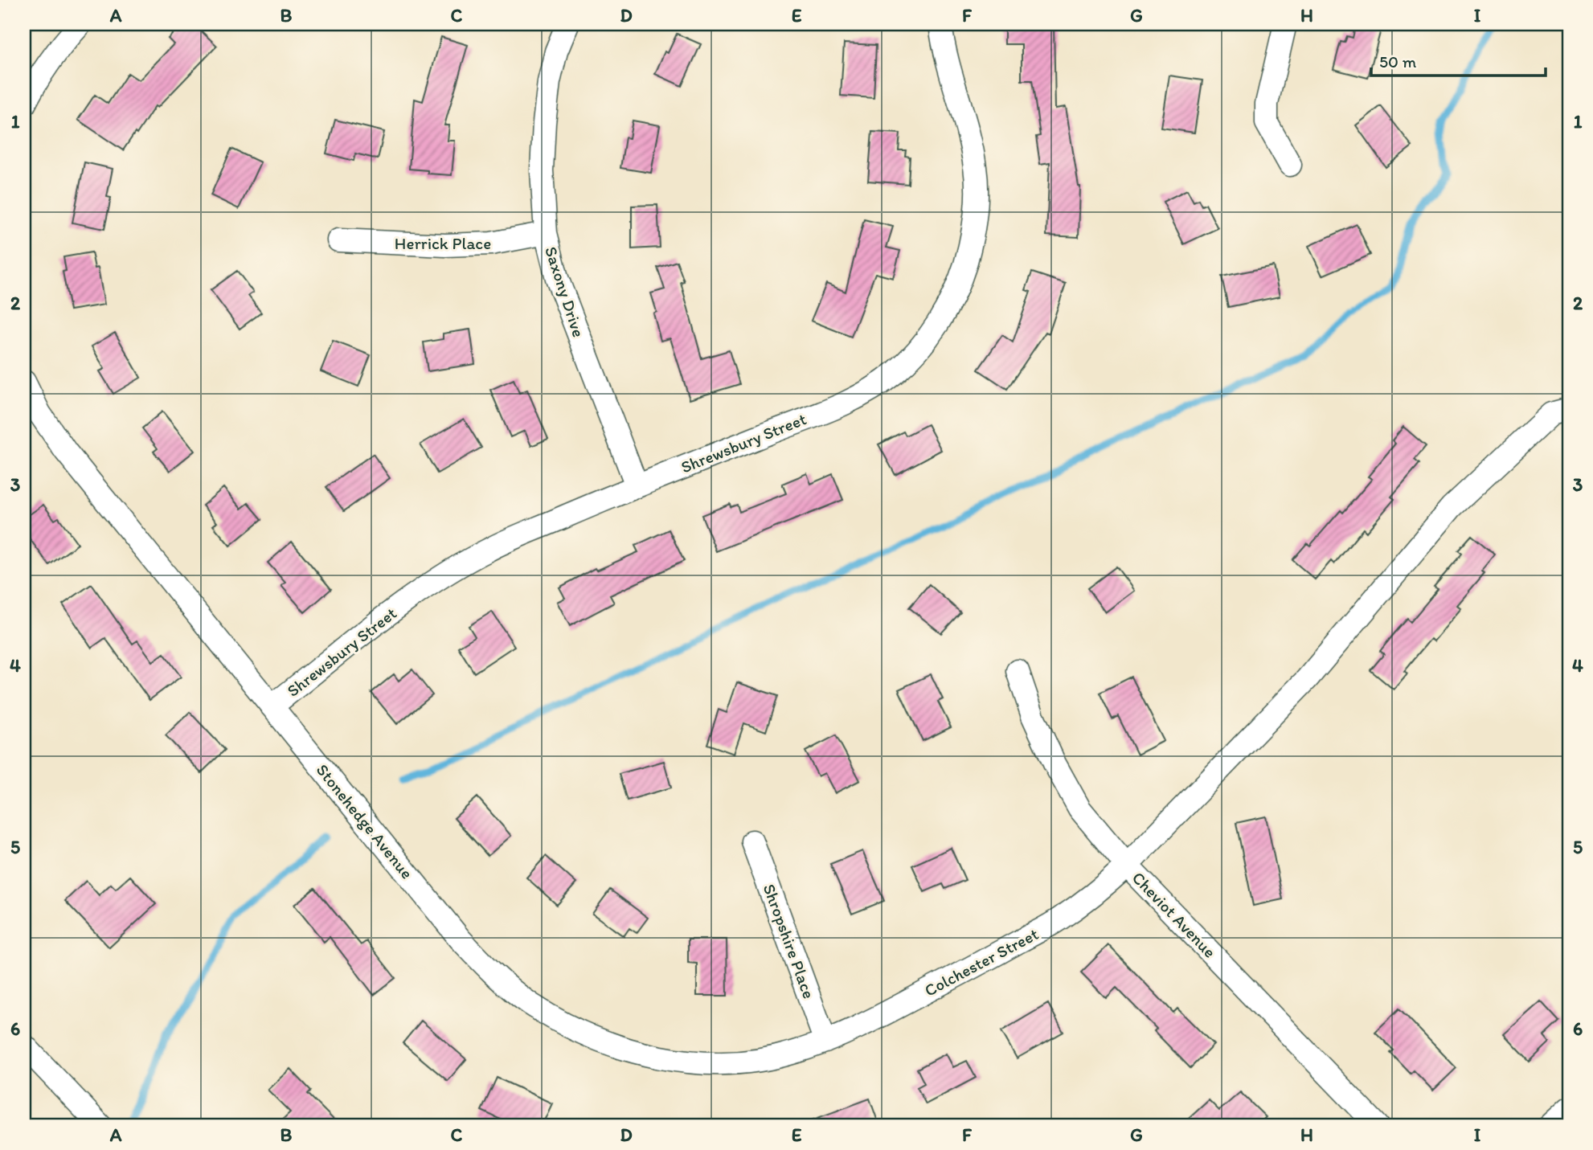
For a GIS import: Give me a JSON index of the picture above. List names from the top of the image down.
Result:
{
  "streets": {
    "street": [
      "Herrick Place",
      "Saxony Drive",
      "Shrewsbury Street",
      "Stonehedge Avenue",
      "Cheviot Avenue",
      "Shropshire Place",
      "Colchester Street"
    ]
  },
  "crossings": [
    ["Herrick Place", "Saxony Drive"],
    ["Saxony Drive", "Shrewsbury Street"],
    ["Shrewsbury Street", "Stonehedge Avenue"],
    ["Stonehedge Avenue", "Shropshire Place"],
    ["Stonehedge Avenue", "Colchester Street"],
    ["Cheviot Avenue", "Colchester Street"],
    ["Shropshire Place", "Colchester Street"]
  ],
  "scale_bar": "50 m",
  "grid": {
    "columns": [
      "A",
      "B",
      "C",
      "D",
      "E",
      "F",
      "G",
      "H",
      "I"
    ],
    "rows": [
      "1",
      "2",
      "3",
      "4",
      "5",
      "6"
    ]
  }
}
